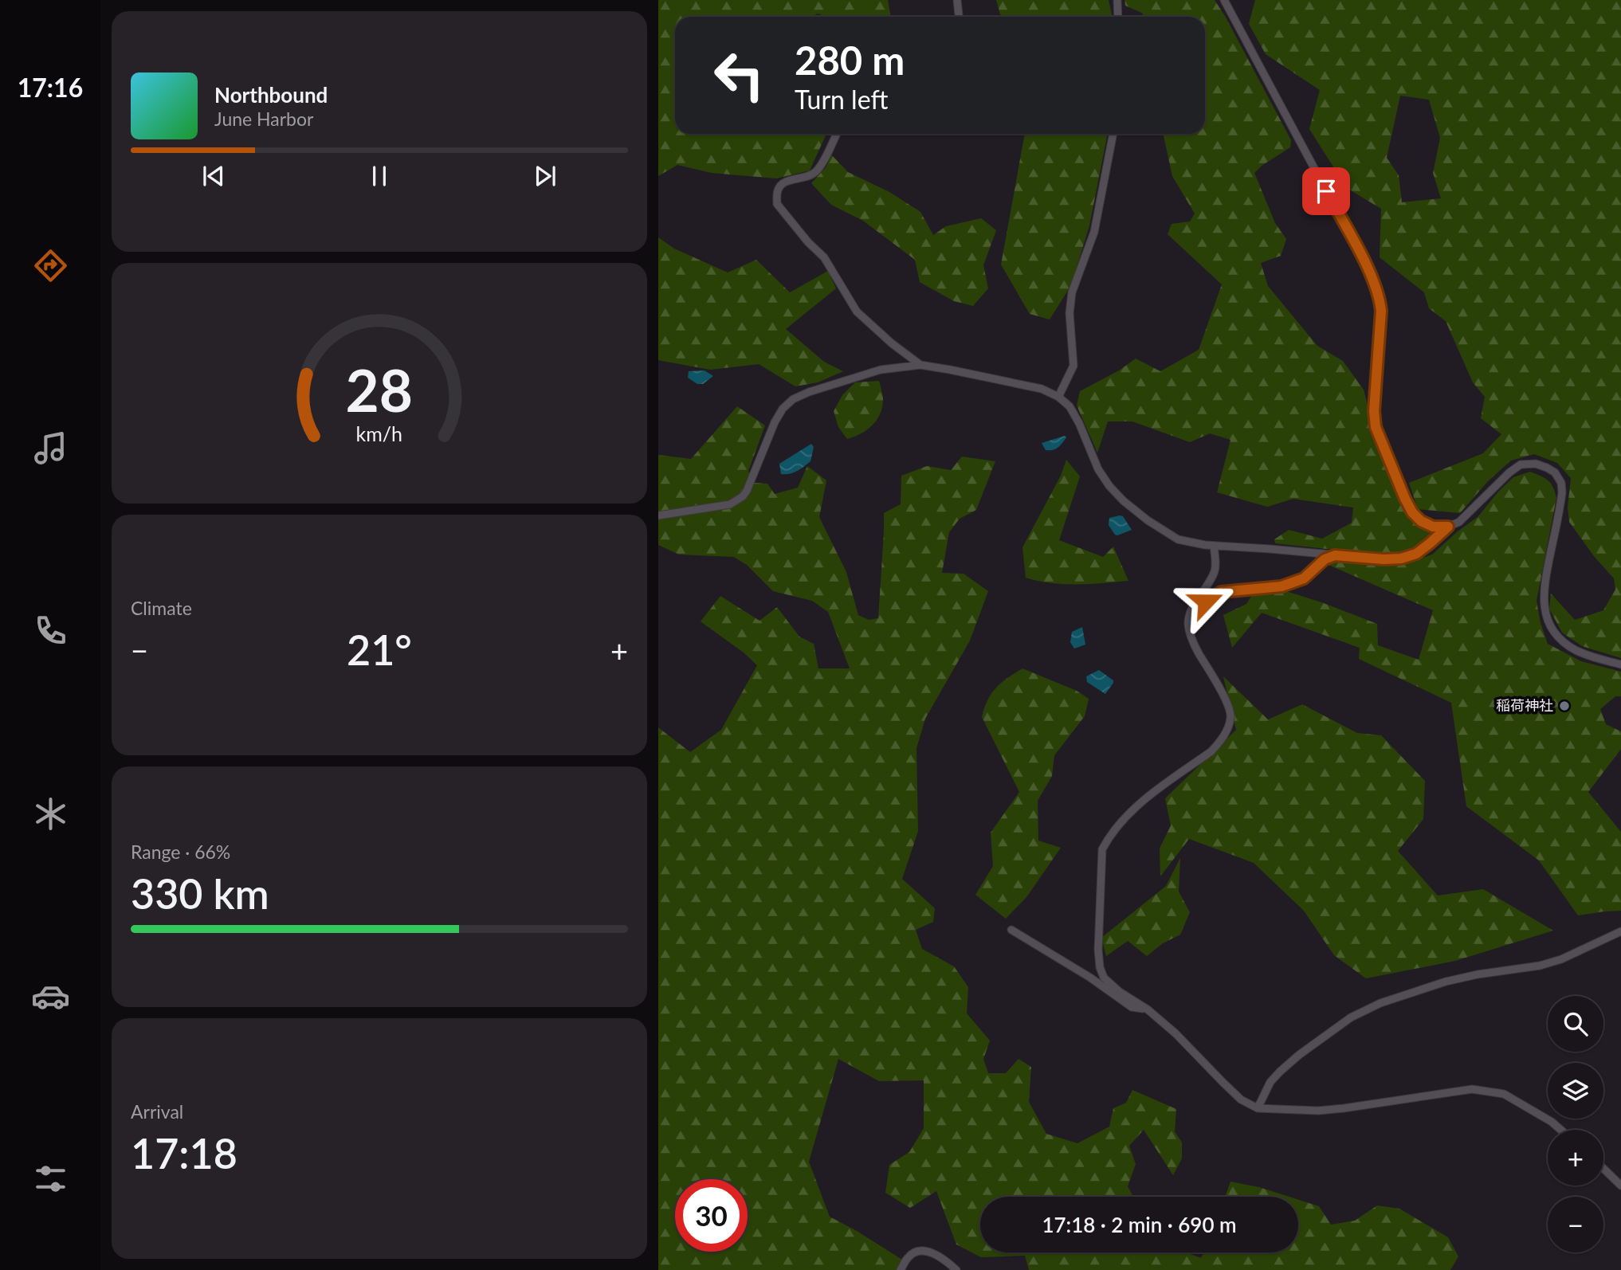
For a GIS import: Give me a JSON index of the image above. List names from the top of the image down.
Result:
{
  "places": ["稲荷神社"],
  "page": {
    "tabs": "17:16",
    "turn": ["280 m", "Turn left"],
    "song": ["Northbound", "June Harbor"],
    "tile": [
      "Climate",
      ["Range · 66%", "330 km"],
      ["Arrival", "17:18"]
    ],
    "heat": ["−", "21°", "+"],
    "map_buttons": ["+", "−"],
    "limit": "30",
    "trip": "17:18 · 2 min · 690 m",
    "gauge": ["28", "km/h"]
  }
}
